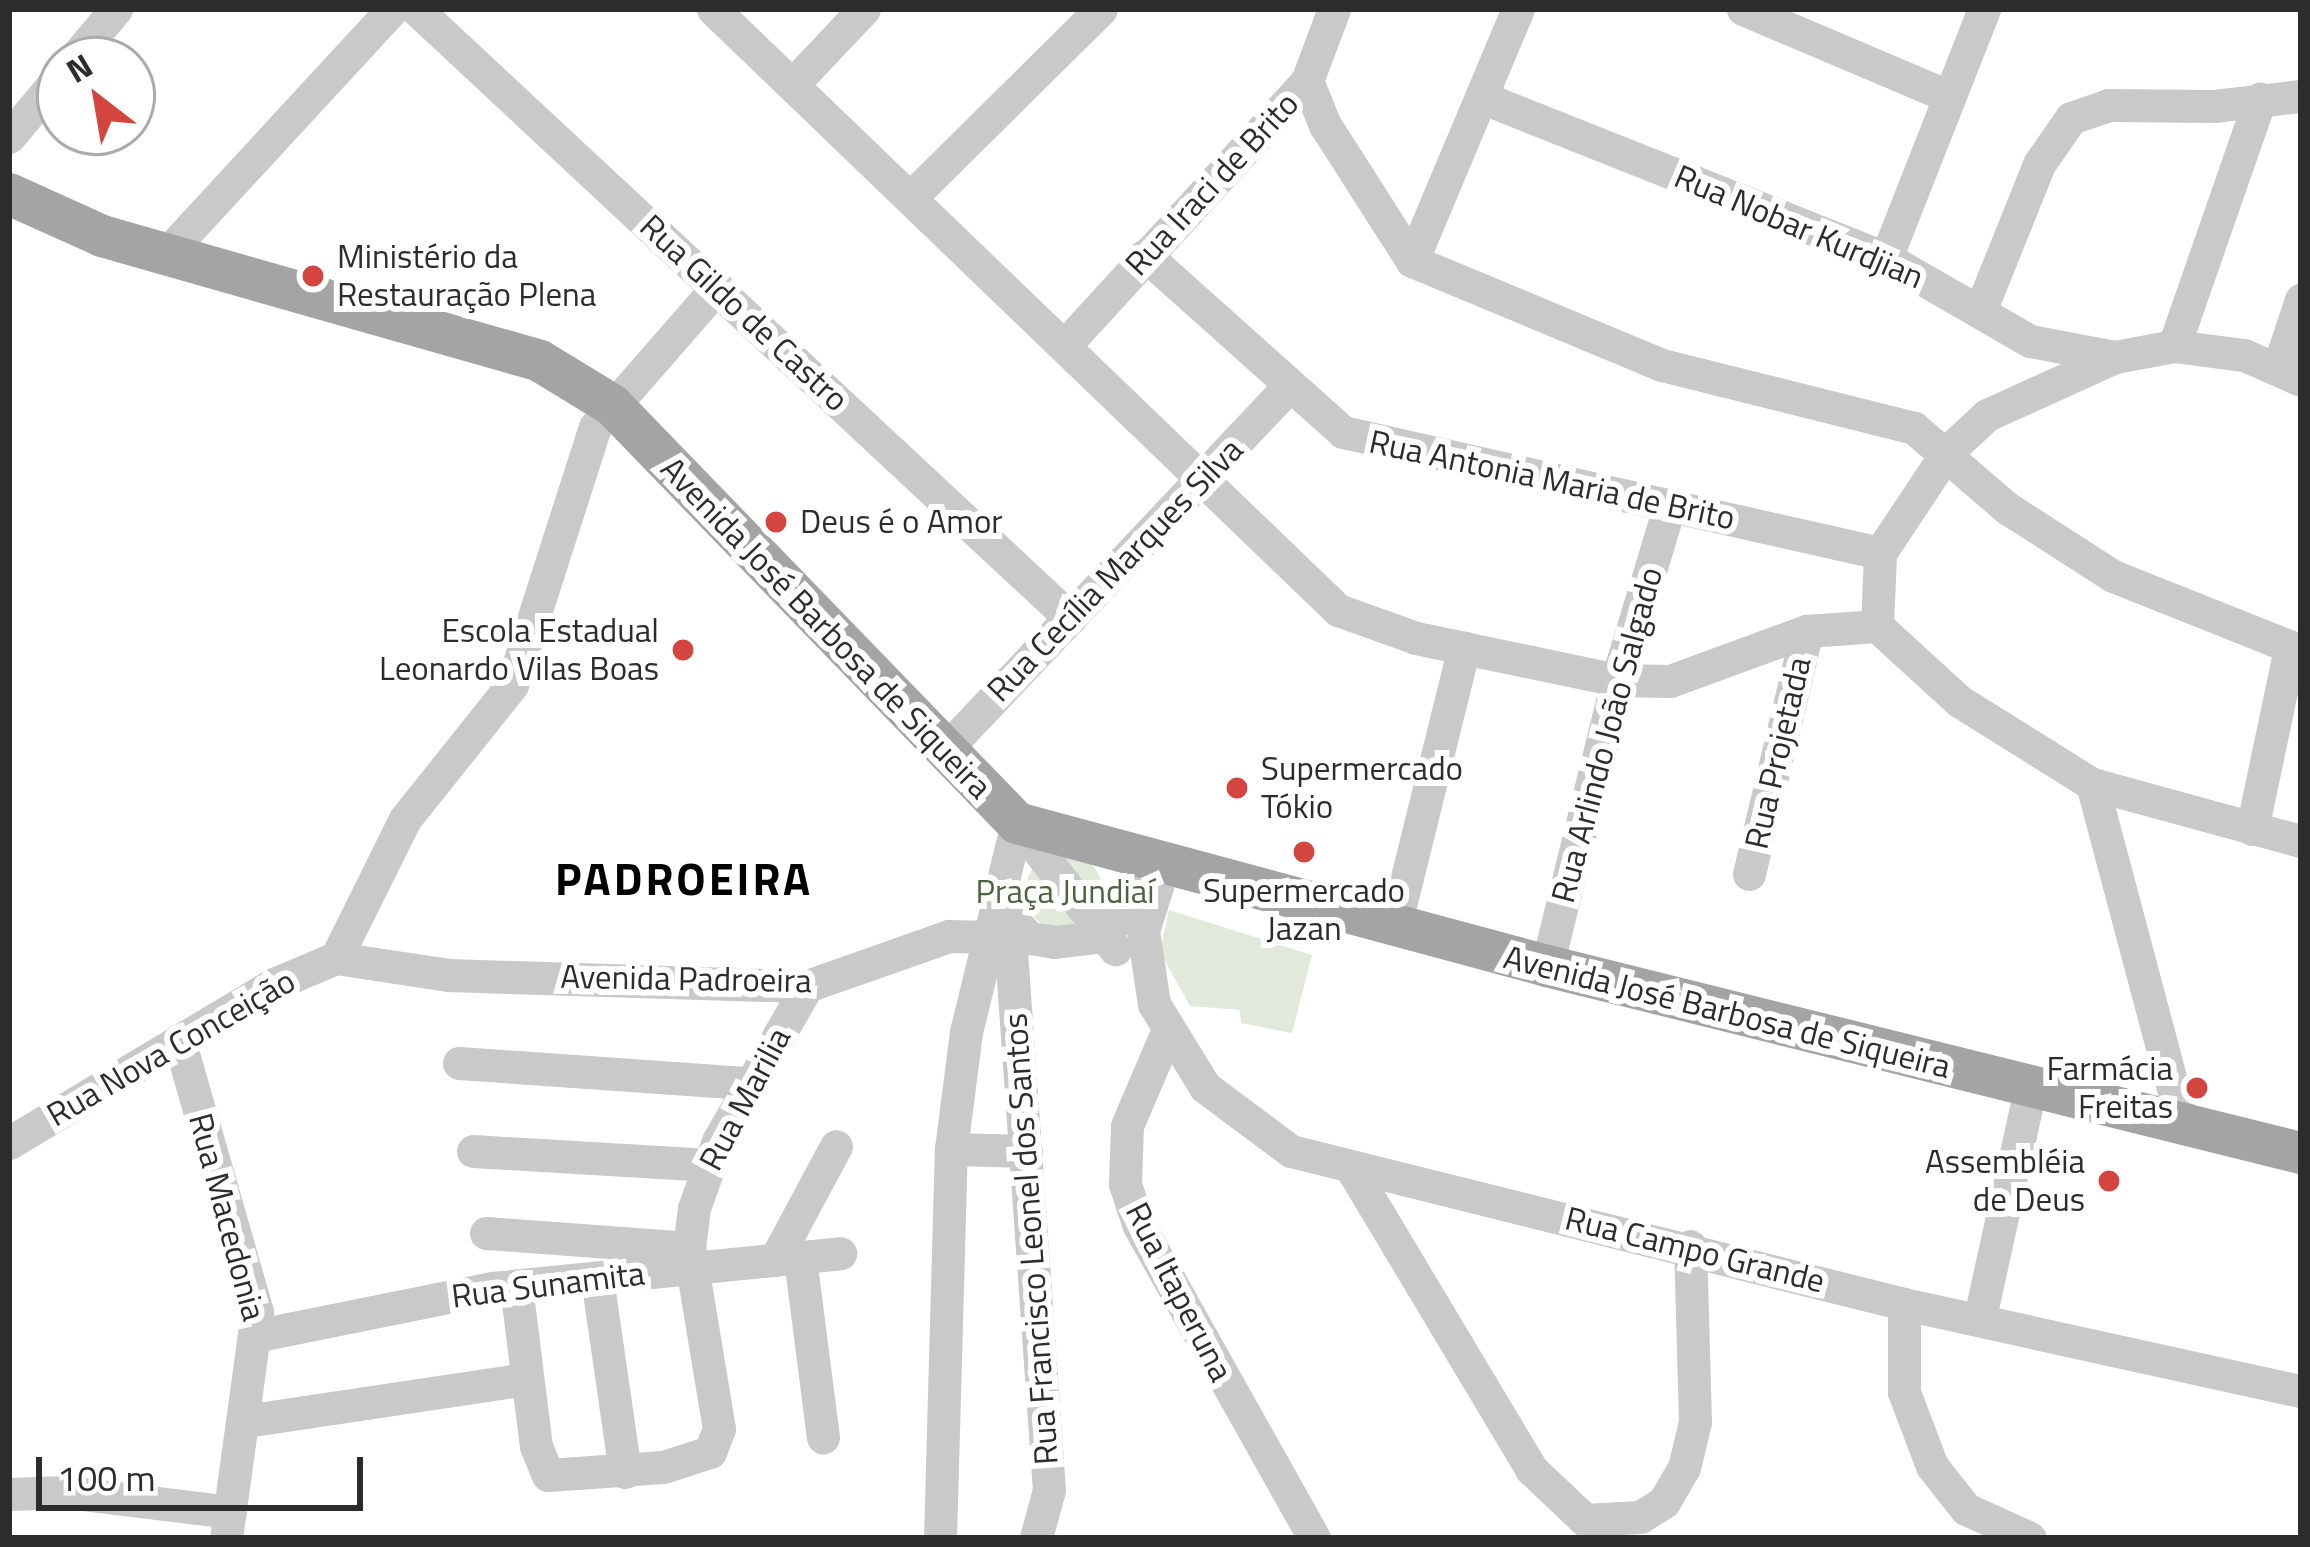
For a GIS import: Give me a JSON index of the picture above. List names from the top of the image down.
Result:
{
  "streets": {
    "main road": ["Avenida José Barbosa de Siqueira"],
    "street": [
      "Rua Iraci de Brito",
      "Rua Nobar Kurdjian",
      "Rua Gildo de Castro",
      "Rua Antonia Maria de Brito",
      "Rua Cecília Marques Silva",
      "Rua Arlindo João Salgado",
      "Rua Projetada",
      "Avenida Padroeira",
      "Rua Nova Conceição",
      "Rua Marilia",
      "Rua Macedonia",
      "Rua Francisco Leonel dos Santos",
      "Rua Campo Grande",
      "Rua Sunamita",
      "Rua Itaperuna"
    ]
  },
  "crossings": [
    ["Rua Iraci de Brito", "Rua Antonia Maria de Brito"],
    ["Rua Gildo de Castro", "Rua Cecília Marques Silva"],
    ["Rua Antonia Maria de Brito", "Rua Cecília Marques Silva"],
    ["Rua Antonia Maria de Brito", "Rua Arlindo João Salgado"],
    ["Rua Cecília Marques Silva", "Avenida José Barbosa de Siqueira"],
    ["Avenida José Barbosa de Siqueira", "Rua Arlindo João Salgado"],
    ["Avenida José Barbosa de Siqueira", "Rua Campo Grande"],
    ["Avenida Padroeira", "Rua Nova Conceição"],
    ["Avenida Padroeira", "Rua Marilia"],
    ["Avenida Padroeira", "Rua Francisco Leonel dos Santos"],
    ["Rua Nova Conceição", "Rua Macedonia"],
    ["Rua Marilia", "Rua Sunamita"],
    ["Rua Macedonia", "Rua Sunamita"],
    ["Rua Campo Grande", "Rua Itaperuna"]
  ],
  "districts": ["PADROEIRA"],
  "parks": ["Praça Jundiaí"],
  "places": [
    "Ministério da Restauração Plena",
    "Deus é o Amor",
    "Escola Estadual Leonardo Vilas Boas",
    "Supermercado Tókio",
    "Supermercado Jazan",
    "Farmácia Freitas",
    "Assembléia de Deus"
  ],
  "scale_bar": "100 m",
  "north": "top left"
}
